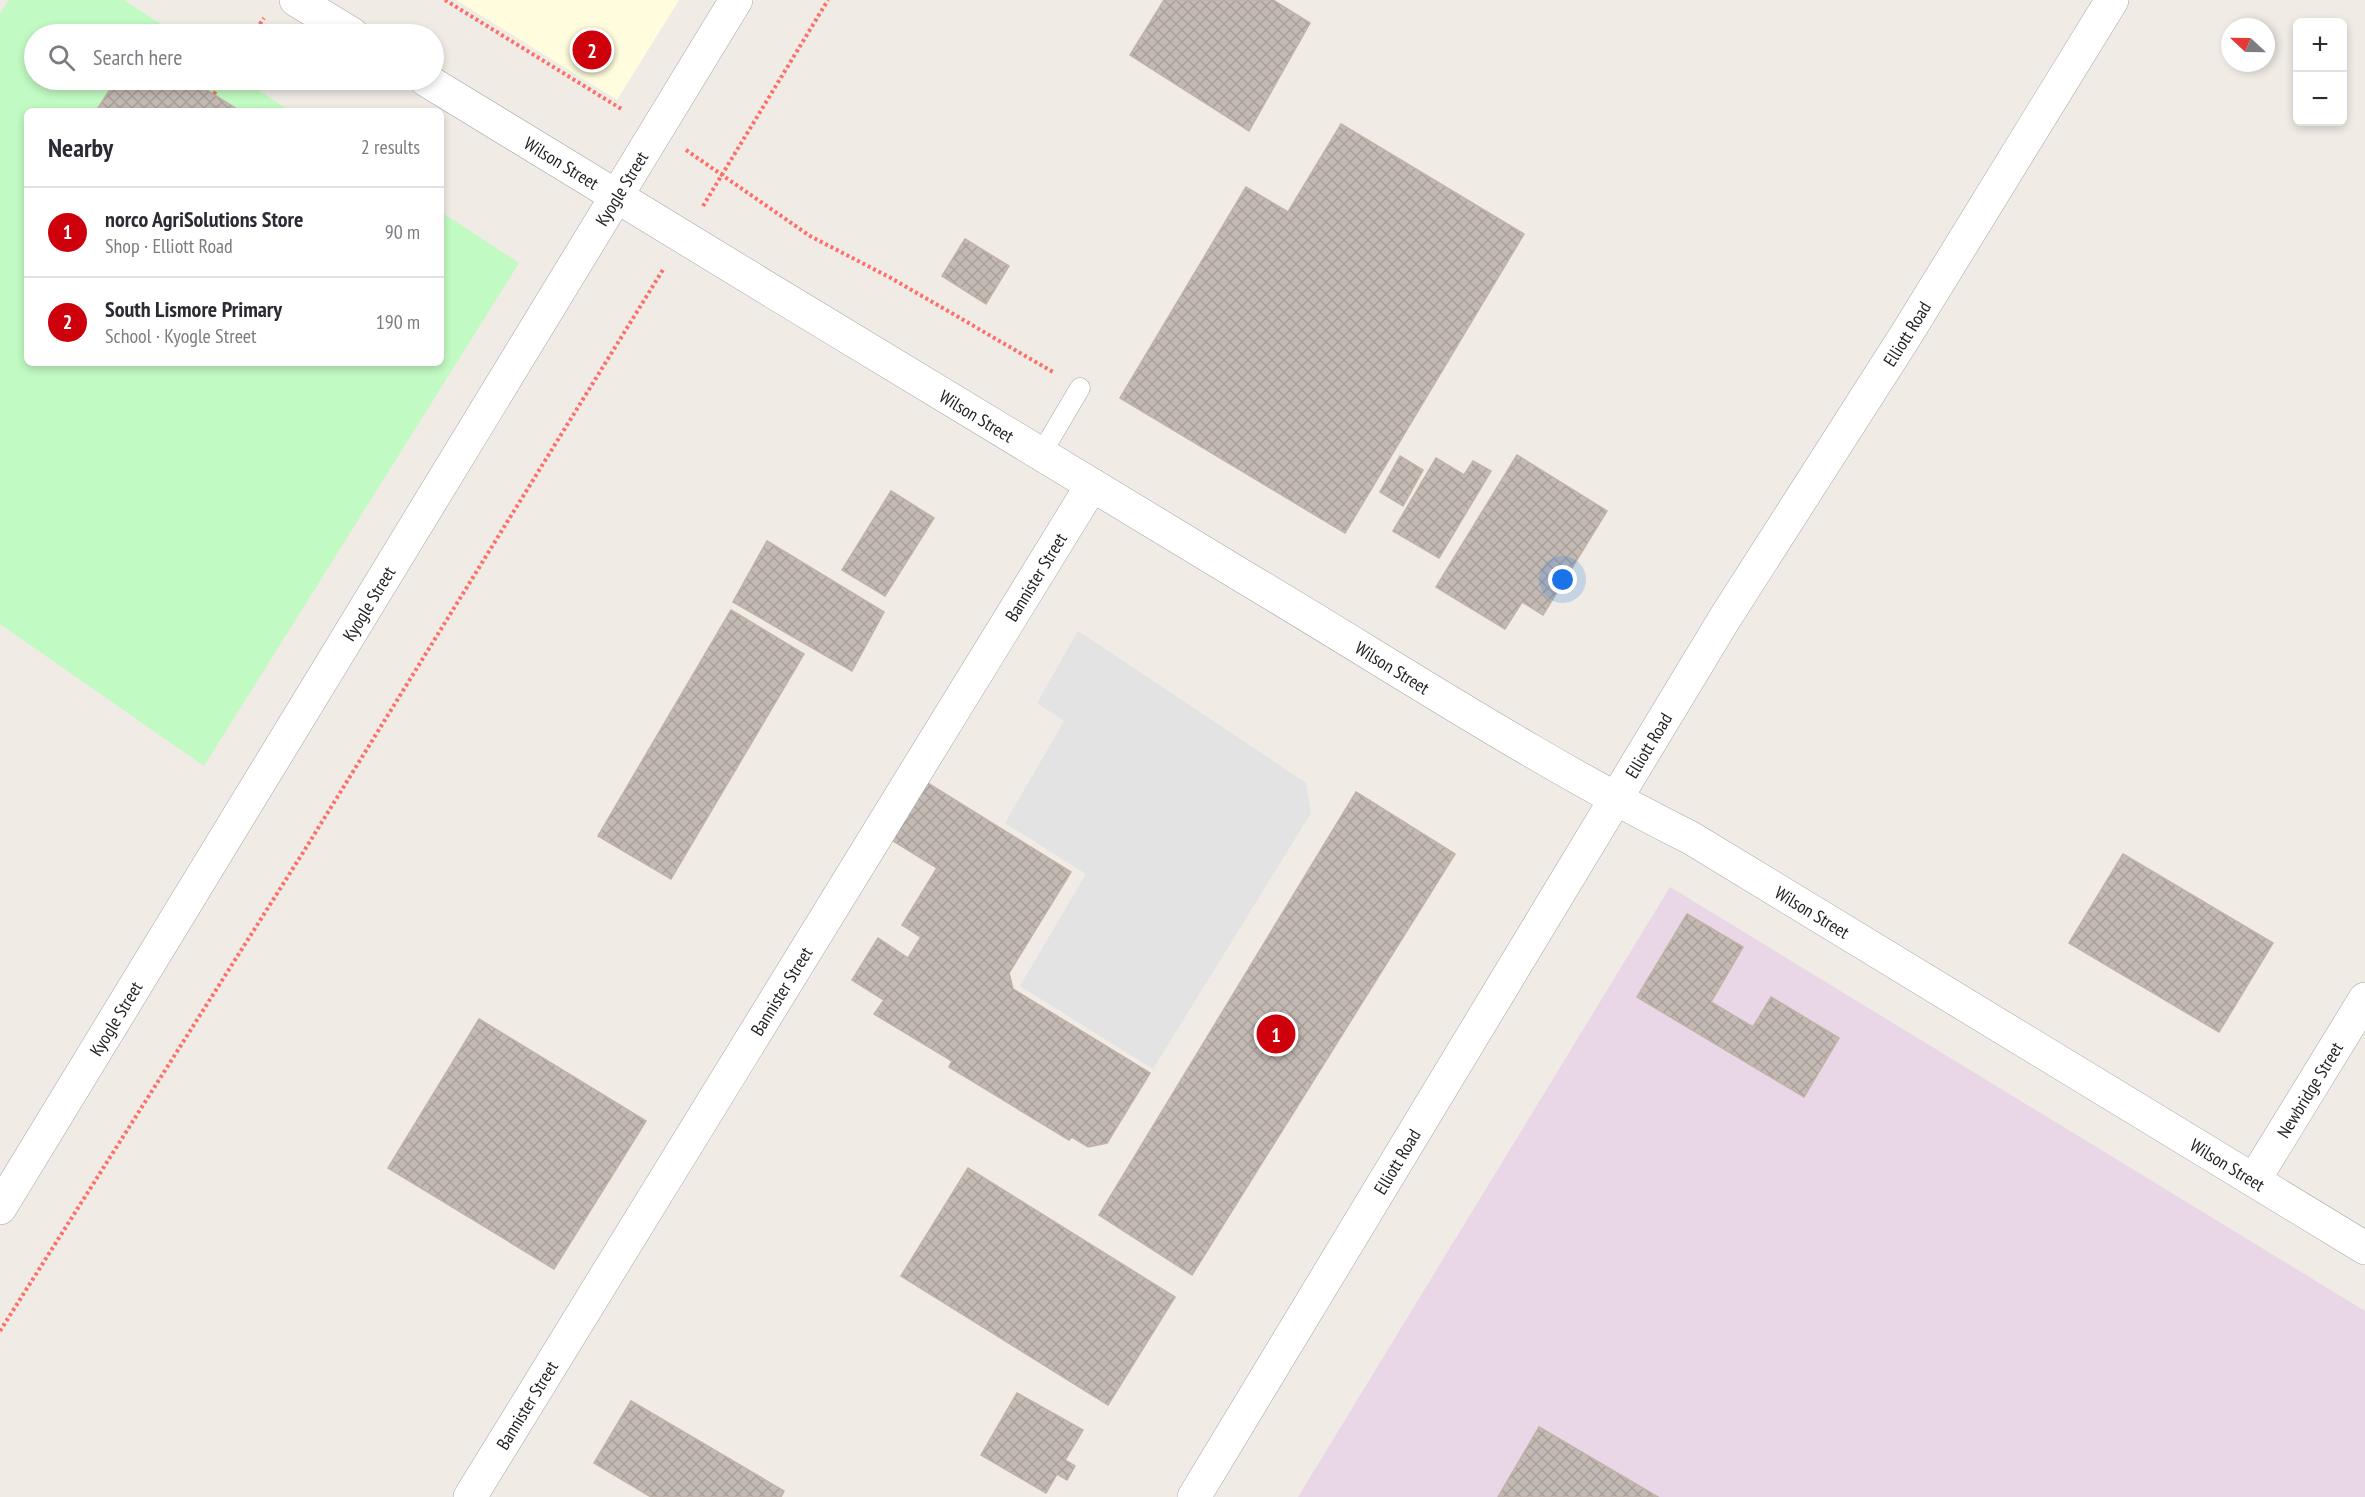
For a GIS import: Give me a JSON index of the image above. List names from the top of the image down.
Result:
{
  "streets": {
    "street": [
      "Wilson Street",
      "Kyogle Street",
      "Elliott Road",
      "Bannister Street",
      "Newbridge Street"
    ]
  },
  "crossings": [
    ["Wilson Street", "Kyogle Street"],
    ["Wilson Street", "Elliott Road"],
    ["Wilson Street", "Bannister Street"],
    ["Wilson Street", "Newbridge Street"]
  ],
  "north": "left",
  "page": {
    "map_buttons": ["+", "−"],
    "search": "Search here",
    "pins": ["2", "1"],
    "heading": ["Nearby", "2 results"],
    "list": [
      {
        "mark": "1",
        "name": "norco AgriSolutions Store",
        "note": "Shop · Elliott Road",
        "value": "90 m"
      },
      {
        "mark": "2",
        "name": "South Lismore Primary",
        "note": "School · Kyogle Street",
        "value": "190 m"
      }
    ]
  }
}
